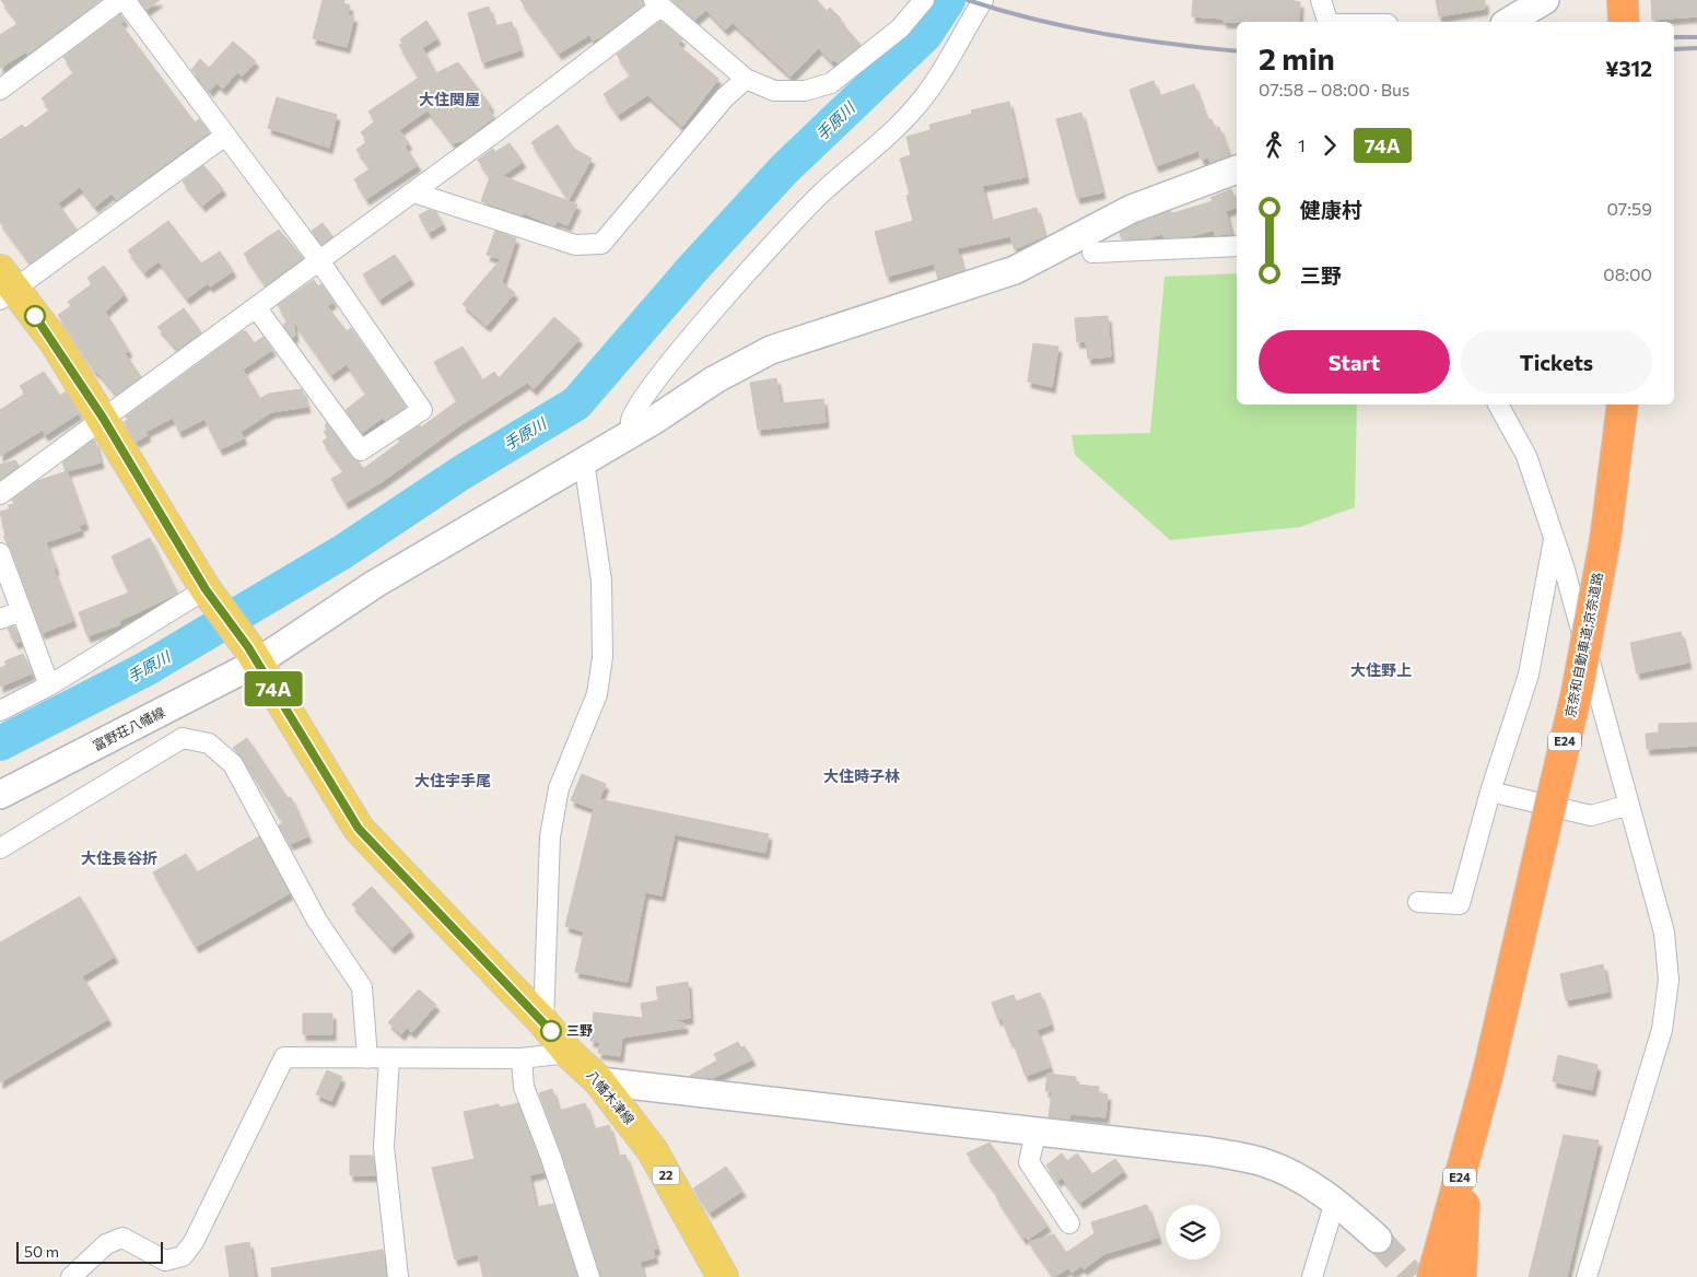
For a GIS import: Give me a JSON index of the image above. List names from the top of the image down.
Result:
{
  "streets": {
    "highway": ["京奈和自動車道;京奈道路", "E24"],
    "main road": ["八幡木津線", "22"],
    "street": ["富野荘八幡線"]
  },
  "crossings": [
    ["富野荘八幡線", "八幡木津線"]
  ],
  "districts": [
    "大住関屋",
    "大住野上",
    "大住時子林",
    "大住宇手尾",
    "大住長谷折"
  ],
  "water": ["手原川"],
  "places": ["三野"],
  "lines": ["bus line 74A"],
  "scale_bar": "50 m",
  "page": {
    "on_map": "74A",
    "heading": ["2 min", "07:58 – 08:00 · Bus", "¥312"],
    "legs": ["1", "74A"],
    "list": [
      {
        "name": "健康村",
        "value": "07:59"
      },
      {
        "name": "三野",
        "value": "08:00"
      }
    ],
    "buttons": ["Start", "Tickets"],
    "scale": "50 m"
  }
}
